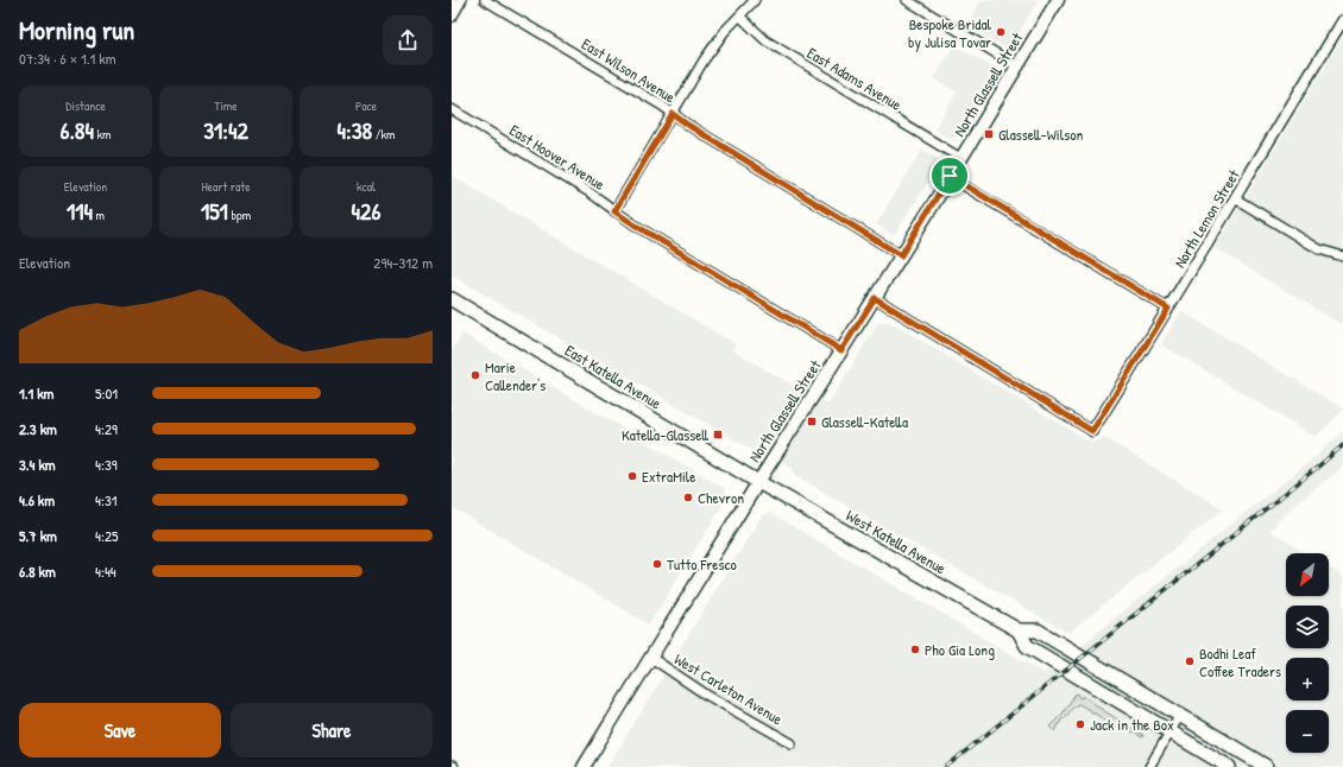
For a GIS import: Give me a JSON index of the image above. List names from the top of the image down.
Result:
{
  "streets": {
    "main road": ["North Glassell Street", "East Katella Avenue", "West Katella Avenue"],
    "street": [
      "East Wilson Avenue",
      "East Adams Avenue",
      "East Hoover Avenue",
      "North Lemon Street",
      "West Carleton Avenue"
    ]
  },
  "crossings": [
    ["East Wilson Avenue", "North Glassell Street"],
    ["East Adams Avenue", "North Glassell Street"],
    ["North Glassell Street", "East Hoover Avenue"],
    ["North Glassell Street", "East Katella Avenue"],
    ["North Glassell Street", "West Katella Avenue"],
    ["North Glassell Street", "West Carleton Avenue"],
    ["East Katella Avenue", "West Katella Avenue"]
  ],
  "places": {
    "other": [
      "Bespoke Bridal by Julisa Tovar",
      "Marie Callender's",
      "ExtraMile",
      "Chevron",
      "Tutto Fresco",
      "Pho Gia Long",
      "Bodhi Leaf Coffee Traders",
      "Jack in the Box"
    ],
    "transit": ["Glassell-Wilson", "Glassell-Katella", "Katella-Glassell"]
  },
  "north": "bottom left",
  "page": {
    "heading": ["Morning run", "07:34 · 6 × 1.1 km"],
    "stats": [
      ["Distance", "6.84 km"],
      ["Time", "31:42"],
      ["Pace", "4:38 /km"],
      ["Elevation", "114 m"],
      ["Heart rate", "151 bpm"],
      ["kcal", "426"]
    ],
    "chart": ["Elevation", "294–312 m"],
    "list": [
      {
        "name": "1.1 km",
        "note": "5:01"
      },
      {
        "name": "2.3 km",
        "note": "4:29"
      },
      {
        "name": "3.4 km",
        "note": "4:39"
      },
      {
        "name": "4.6 km",
        "note": "4:31"
      },
      {
        "name": "5.7 km",
        "note": "4:25"
      },
      {
        "name": "6.8 km",
        "note": "4:44"
      }
    ],
    "map_buttons": ["+", "−"],
    "buttons": ["Save", "Share"]
  }
}
